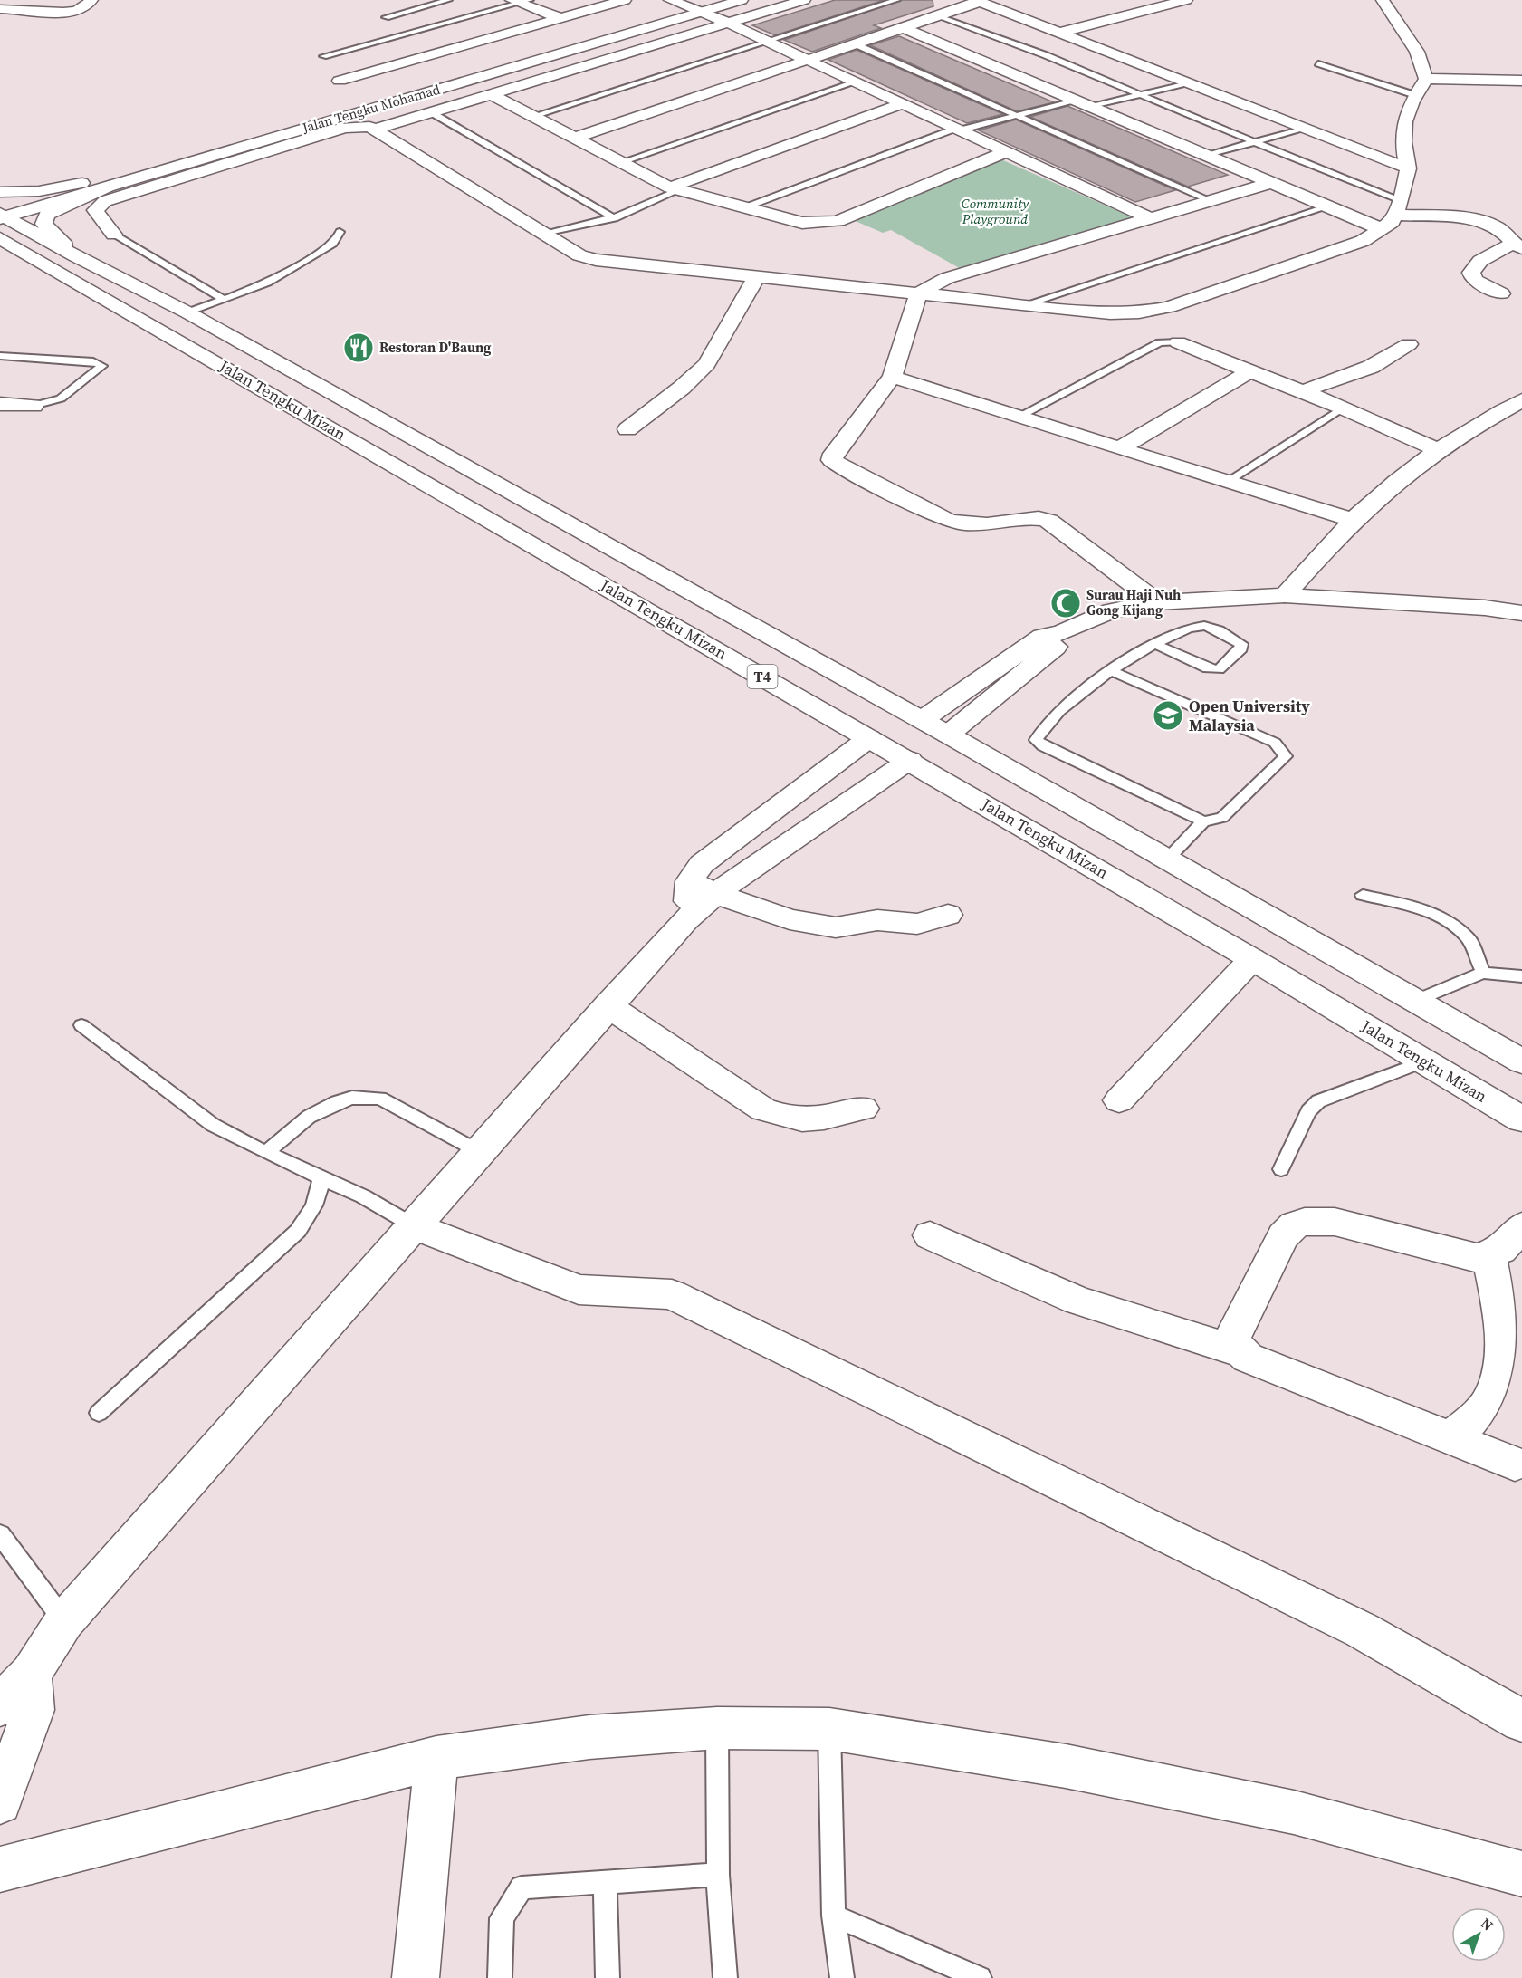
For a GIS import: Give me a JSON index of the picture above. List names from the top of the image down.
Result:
{
  "streets": {
    "main road": ["Jalan Tengku Mohamad", "Jalan Tengku Mizan", "T4"]
  },
  "crossings": [
    ["Jalan Tengku Mohamad", "Jalan Tengku Mizan"]
  ],
  "parks": ["Community Playground"],
  "places": {
    "restaurant": ["Restoran D'Baung"],
    "mosque": ["Surau Haji Nuh Gong Kijang"],
    "school or university": ["Open University Malaysia"]
  },
  "north": "top right"
}
